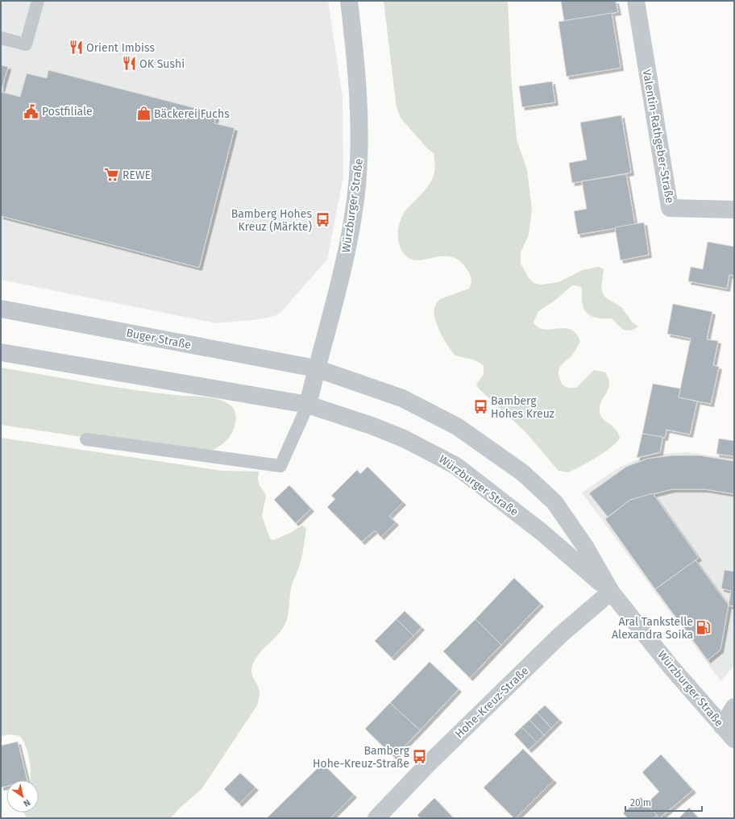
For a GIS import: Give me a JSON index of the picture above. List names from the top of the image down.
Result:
{
  "streets": {
    "street": [
      "Valentin-Rathgeber-Straße",
      "Würzburger Straße",
      "Buger Straße",
      "Hohe-Kreuz-Straße"
    ]
  },
  "crossings": [
    ["Würzburger Straße", "Buger Straße"],
    ["Würzburger Straße", "Hohe-Kreuz-Straße"]
  ],
  "places": {
    "restaurant": ["Orient Imbiss", "OK Sushi"],
    "public building": ["Postfiliale"],
    "shop": ["Bäckerei Fuchs"],
    "supermarket": ["REWE"],
    "bus stop": ["Bamberg Hohes Kreuz (Märkte)", "Bamberg Hohes Kreuz", "Bamberg Hohe-Kreuz-Straße"],
    "fuel station": ["Aral Tankstelle Alexandra Soika"]
  },
  "scale_bar": "20 m",
  "north": "bottom right"
}
